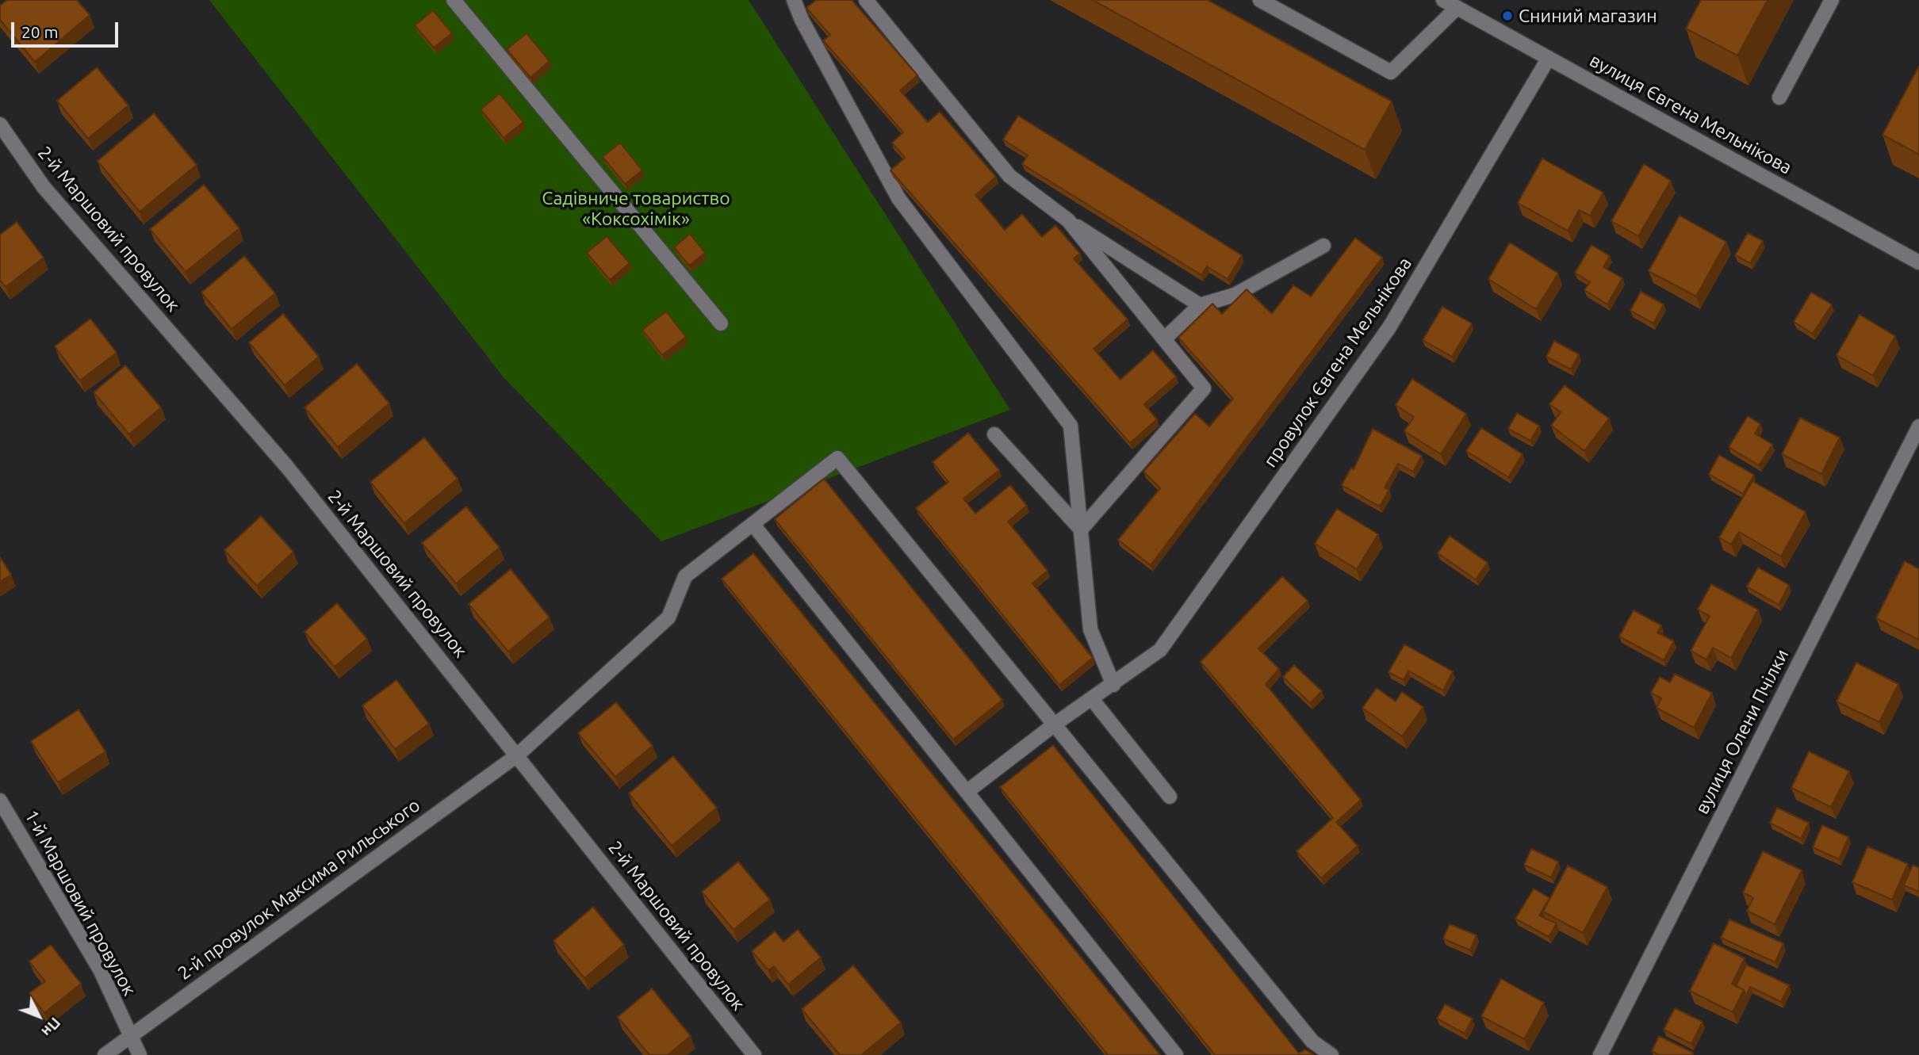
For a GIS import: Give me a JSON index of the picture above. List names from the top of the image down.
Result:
{
  "streets": {
    "street": [
      "вулиця Євгена Мельнікова",
      "2-й Маршовий провулок",
      "провулок Євгена Мельнікова",
      "вулиця Олени Пчілки",
      "2-й провулок Максима Рильського",
      "1-й Маршовий провулок"
    ]
  },
  "crossings": [
    ["вулиця Євгена Мельнікова", "провулок Євгена Мельнікова"],
    ["2-й Маршовий провулок", "2-й провулок Максима Рильського"],
    ["провулок Євгена Мельнікова", "2-й провулок Максима Рильського"],
    ["2-й провулок Максима Рильського", "1-й Маршовий провулок"]
  ],
  "parks": ["Садівниче товариство «Коксохімік»"],
  "places": ["Сниний магазин"],
  "scale_bar": "20 m",
  "north": "bottom right"
}
